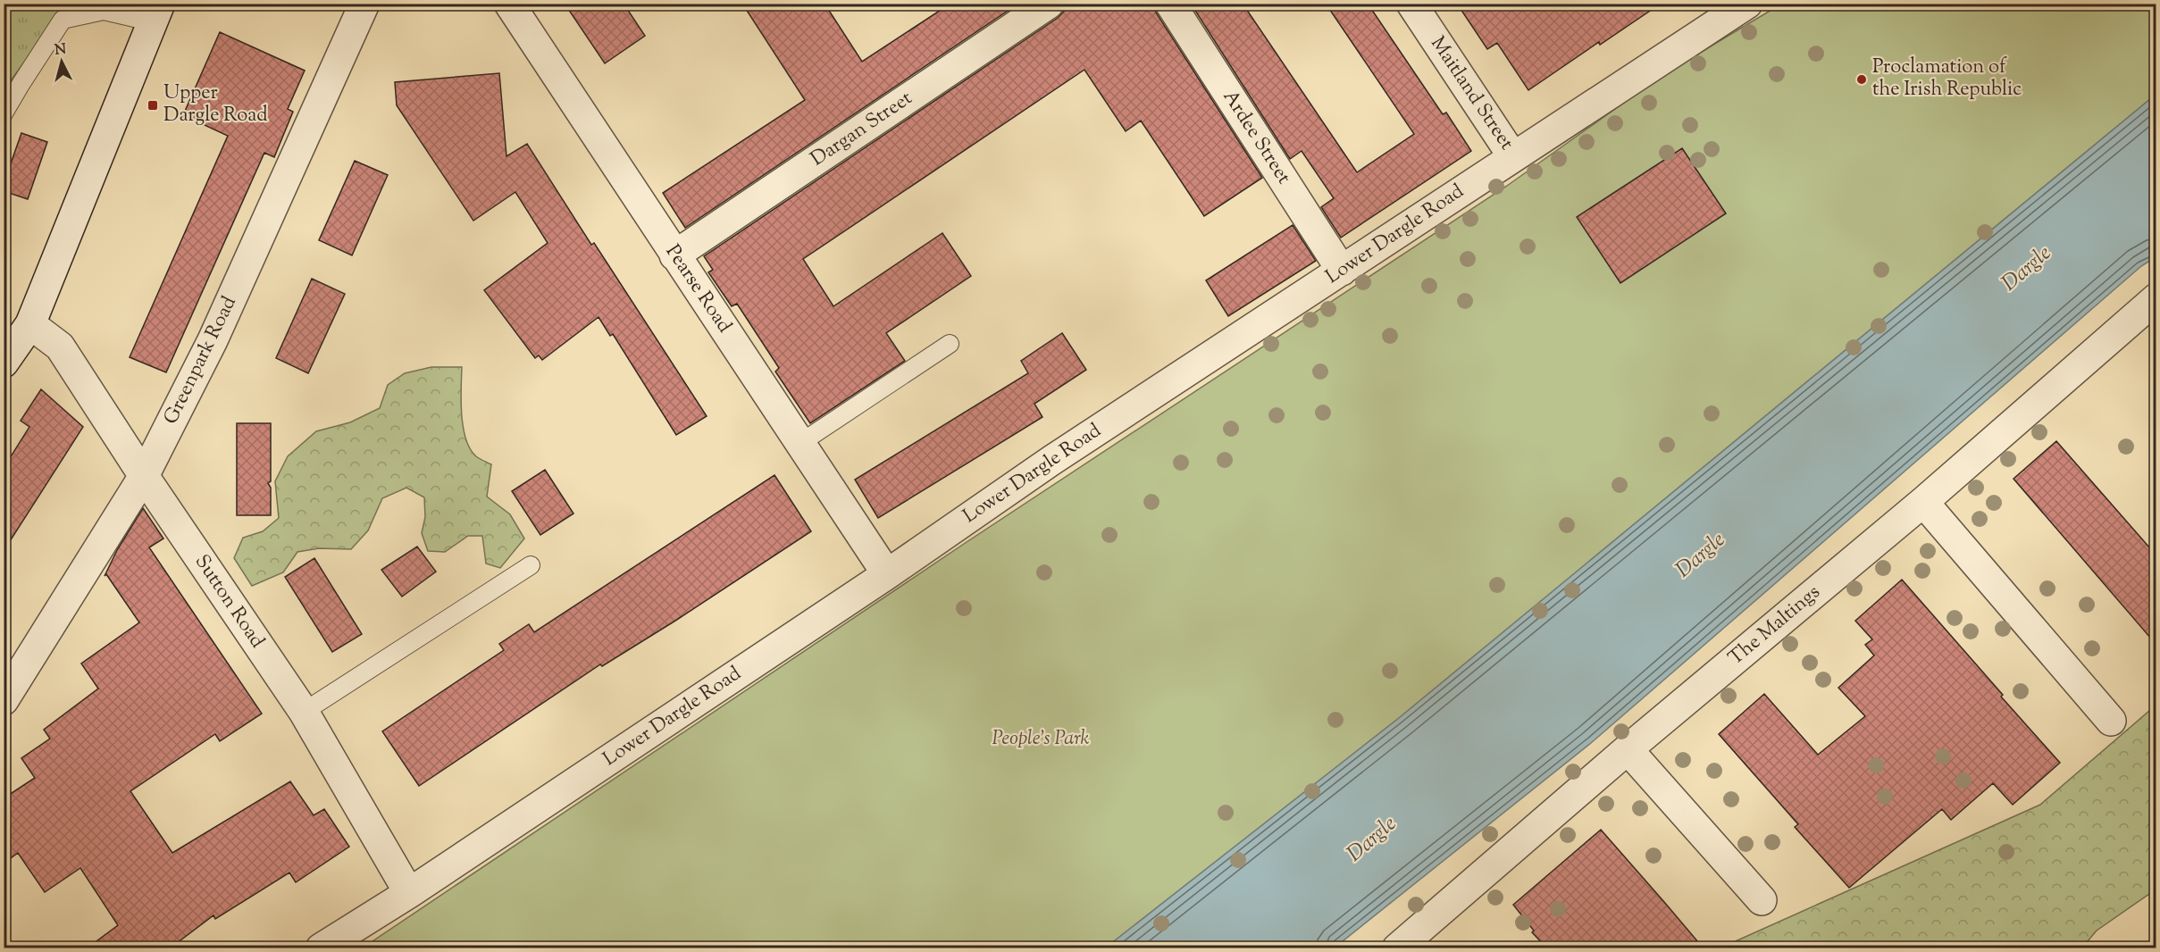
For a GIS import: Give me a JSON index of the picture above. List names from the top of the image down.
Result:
{
  "streets": {
    "street": [
      "Maitland Street",
      "Dargan Street",
      "Ardee Street",
      "Lower Dargle Road",
      "Pearse Road",
      "Greenpark Road",
      "Sutton Road",
      "The Maltings"
    ]
  },
  "crossings": [
    ["Maitland Street", "Lower Dargle Road"],
    ["Dargan Street", "Pearse Road"],
    ["Ardee Street", "Lower Dargle Road"],
    ["Lower Dargle Road", "Pearse Road"],
    ["Lower Dargle Road", "Sutton Road"],
    ["Greenpark Road", "Sutton Road"]
  ],
  "water": ["Dargle"],
  "parks": ["People's Park"],
  "places": {
    "other": ["Proclamation of the Irish Republic"],
    "transit": ["Upper Dargle Road"]
  },
  "north": "top"
}
